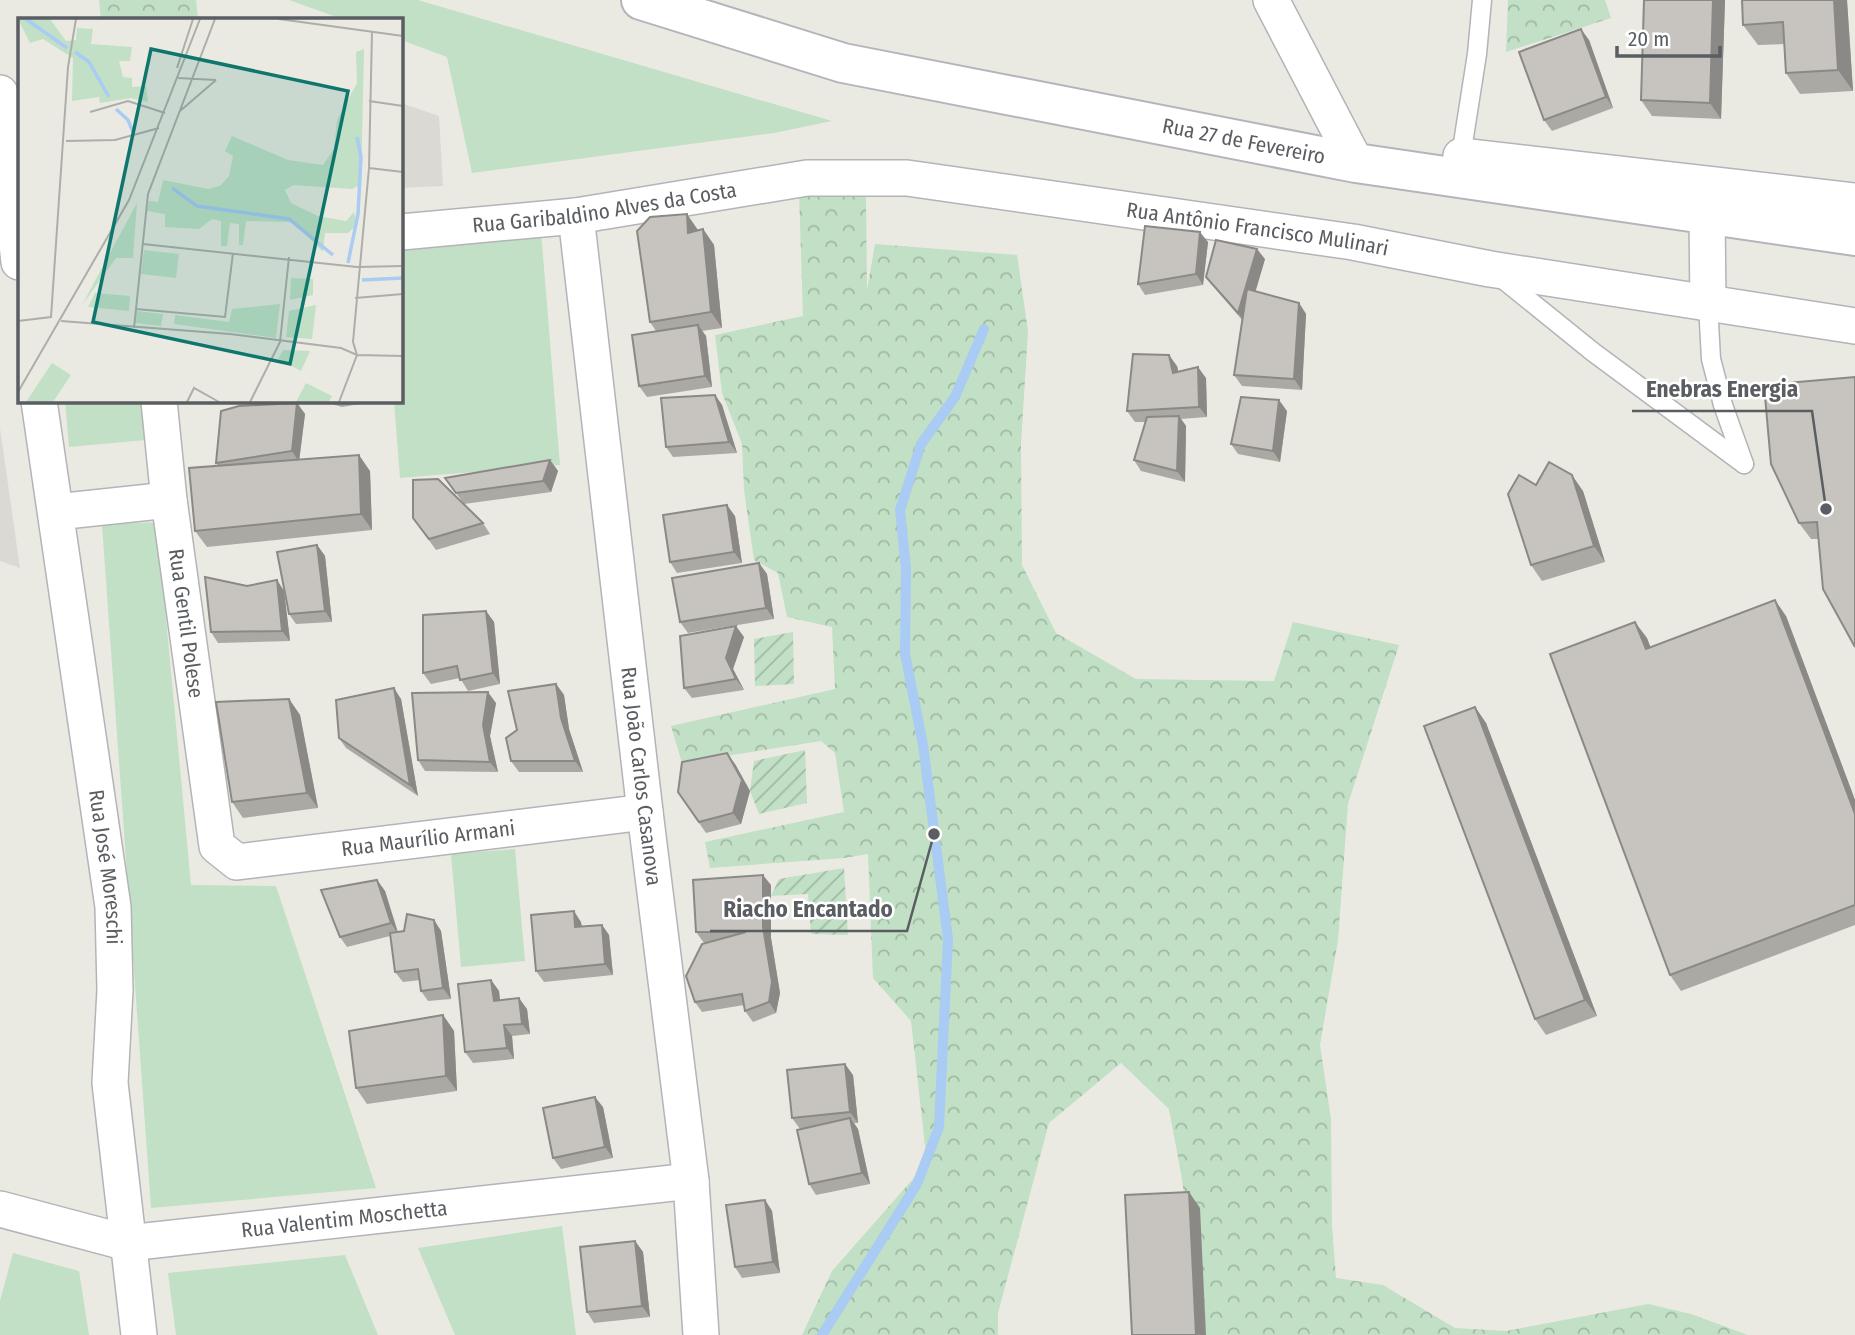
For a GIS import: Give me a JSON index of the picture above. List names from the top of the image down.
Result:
{
  "streets": {
    "main road": ["Rua 27 de Fevereiro"],
    "street": [
      "Rua Garibaldino Alves da Costa",
      "Rua Antônio Francisco Mulinari",
      "Rua Gentil Polese",
      "Rua João Carlos Casanova",
      "Rua Maurílio Armani",
      "Rua José Moreschi",
      "Rua Valentim Moschetta"
    ]
  },
  "crossings": [
    ["Rua Garibaldino Alves da Costa", "Rua Antônio Francisco Mulinari"],
    ["Rua Garibaldino Alves da Costa", "Rua João Carlos Casanova"],
    ["Rua Gentil Polese", "Rua Maurílio Armani"],
    ["Rua João Carlos Casanova", "Rua Maurílio Armani"],
    ["Rua João Carlos Casanova", "Rua Valentim Moschetta"],
    ["Rua José Moreschi", "Rua Valentim Moschetta"]
  ],
  "places": ["Enebras Energia", "Riacho Encantado"],
  "scale_bar": "20 m"
}
